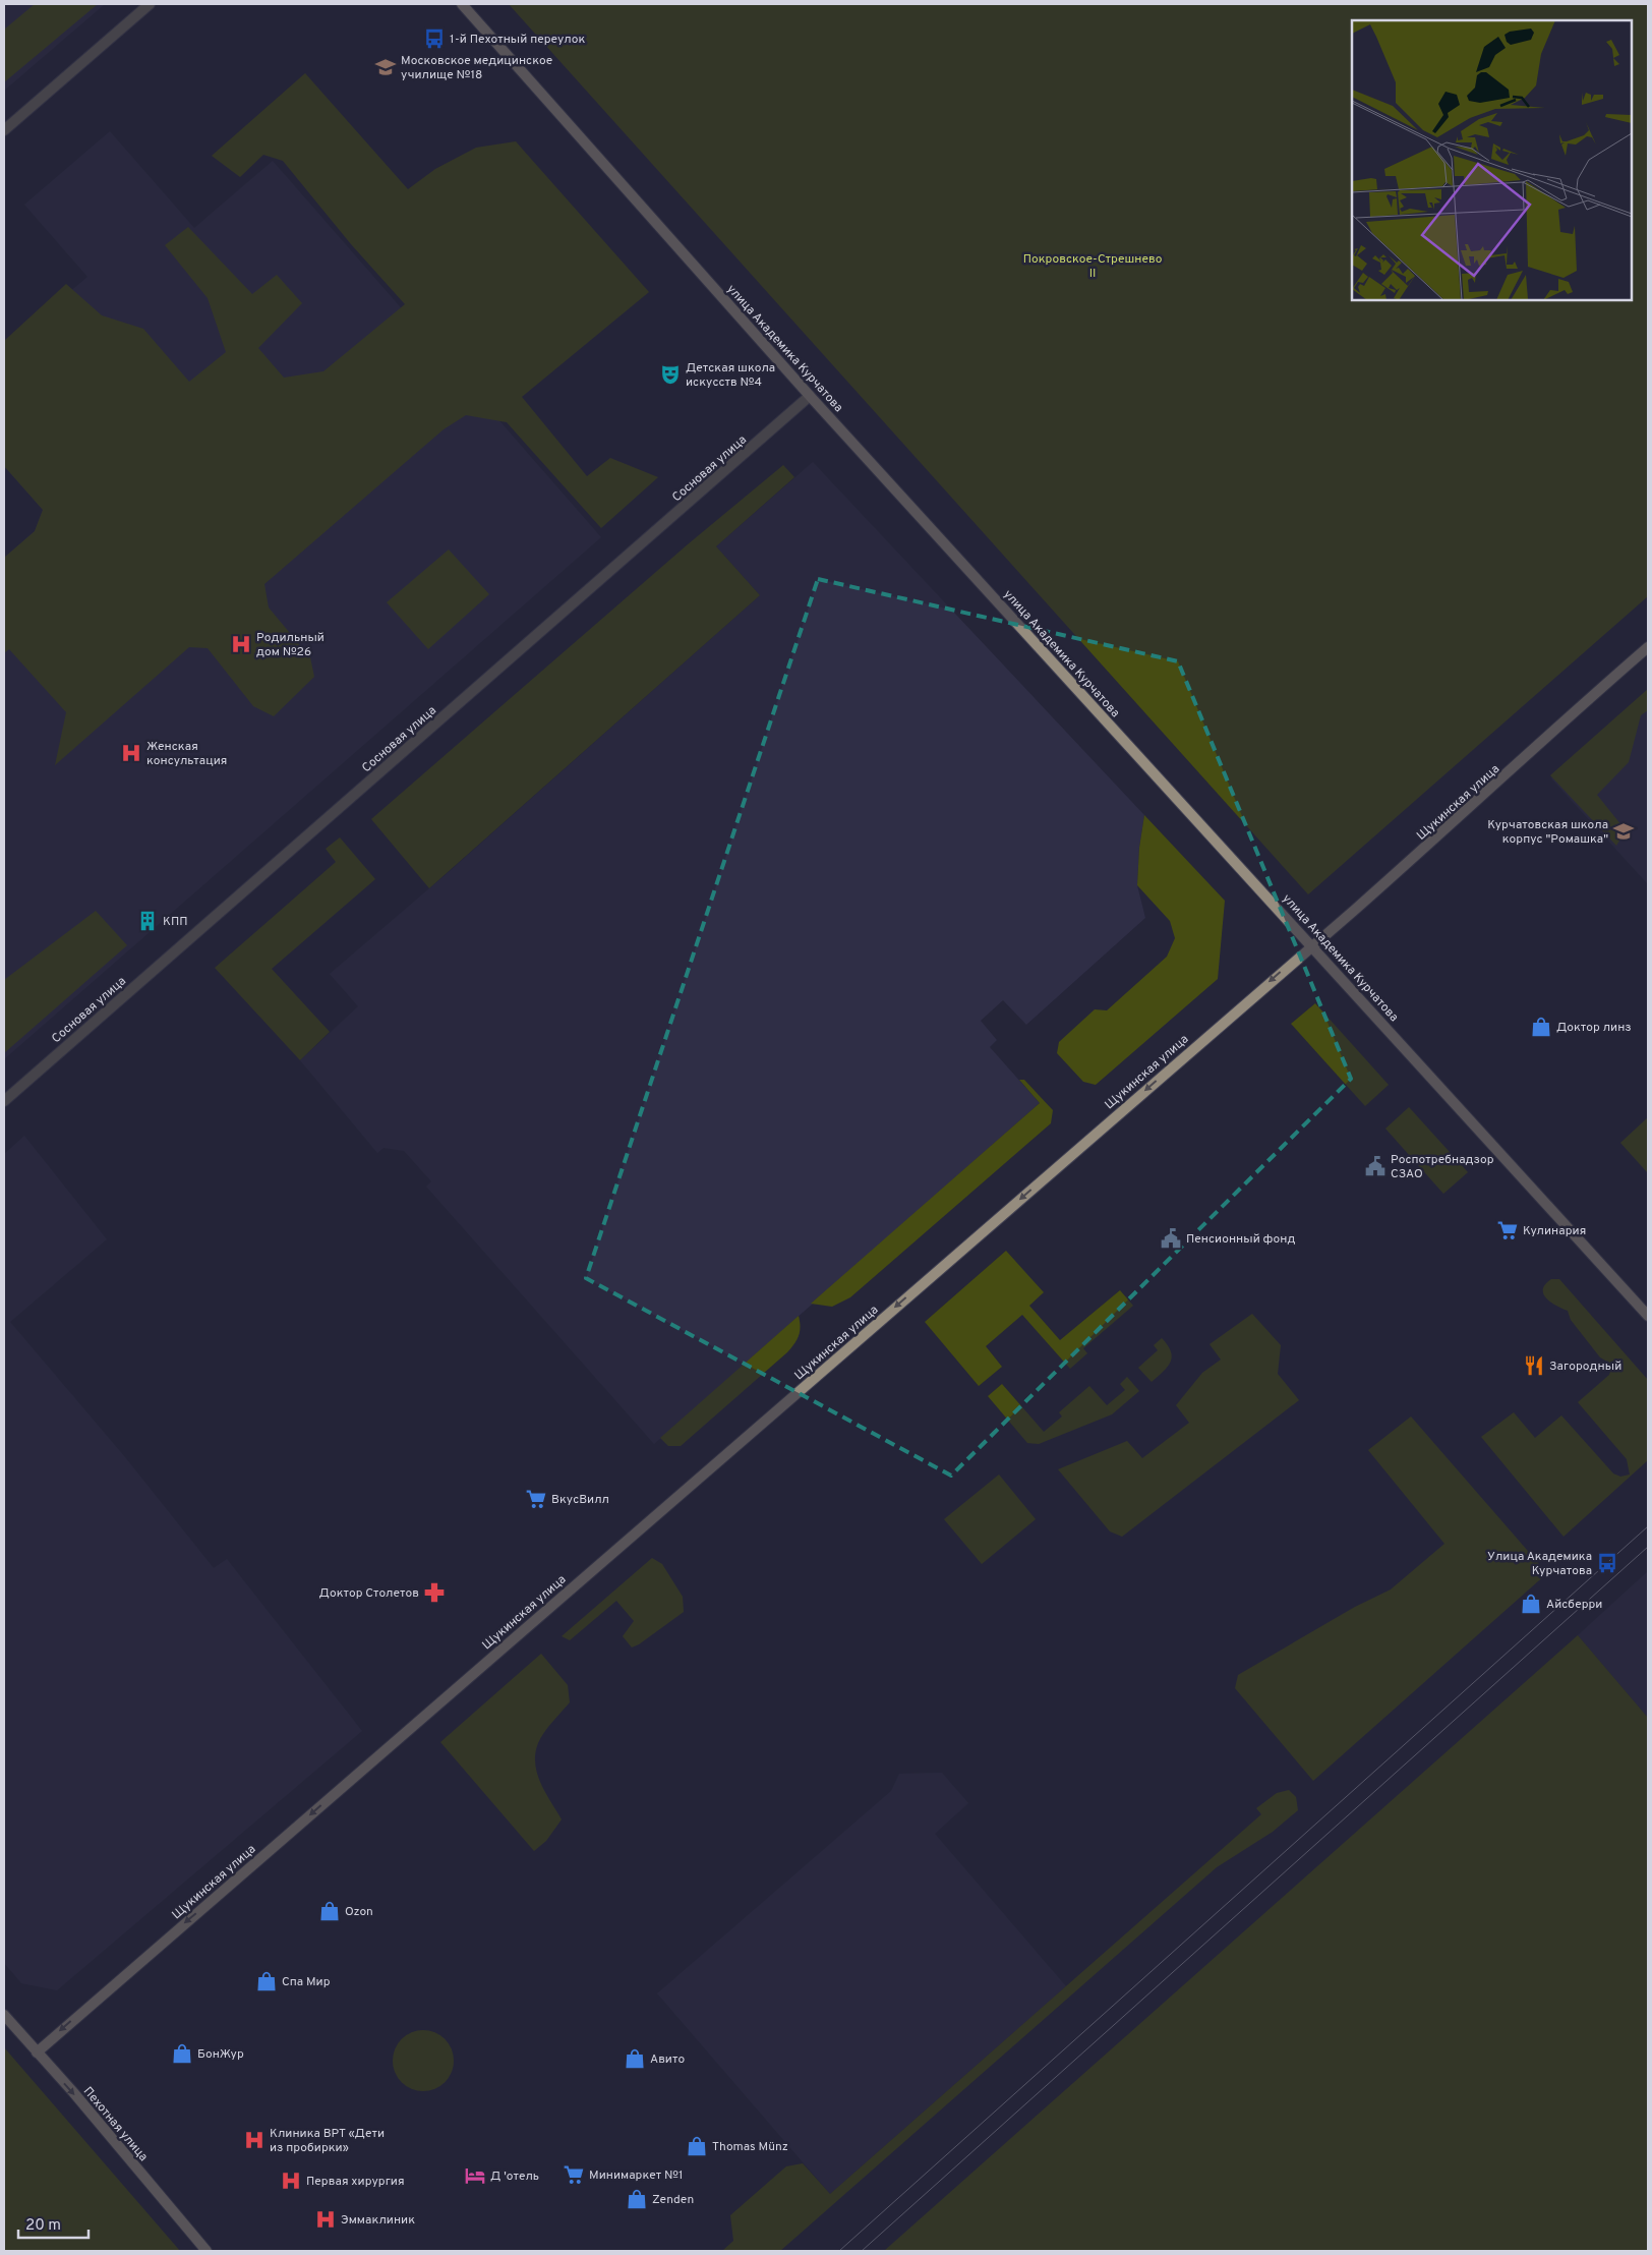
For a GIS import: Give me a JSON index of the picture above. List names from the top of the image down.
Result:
{
  "streets": {
    "main road": ["улица Академика Курчатова", "Щукинская улица", "Пехотная улица"],
    "street": ["Сосновая улица"]
  },
  "crossings": [
    ["улица Академика Курчатова", "Сосновая улица"],
    ["улица Академика Курчатова", "Щукинская улица"],
    ["Щукинская улица", "Пехотная улица"]
  ],
  "one_way": ["Щукинская улица", "Пехотная улица"],
  "parks": ["Покровское-Стрешнево II"],
  "places": {
    "bus stop": ["1-й Пехотный переулок", "Улица Академика Курчатова"],
    "school or university": ["Московское медицинское училище №18", "Курчатовская школа корпус \"Ромашка\""],
    "theatre": ["Детская школа искусств №4"],
    "hospital": [
      "Родильный дом №26",
      "Женская консультация",
      "Клиника ВРТ «Дети из пробирки»",
      "Первая хирургия",
      "Эммаклиник"
    ],
    "building": ["КПП"],
    "shop": [
      "Доктор линз",
      "Айсберри",
      "Ozon",
      "Спа Мир",
      "БонЖур",
      "Авито",
      "Thomas Münz",
      "Zenden"
    ],
    "public building": ["Роспотребнадзор СЗАО", "Пенсионный фонд"],
    "supermarket": ["Кулинария", "ВкусВилл", "Минимаркет №1"],
    "restaurant": ["Загородный"],
    "pharmacy": ["Доктор Столетов"],
    "hotel": ["Д 'отель"]
  },
  "scale_bar": "20 m"
}
